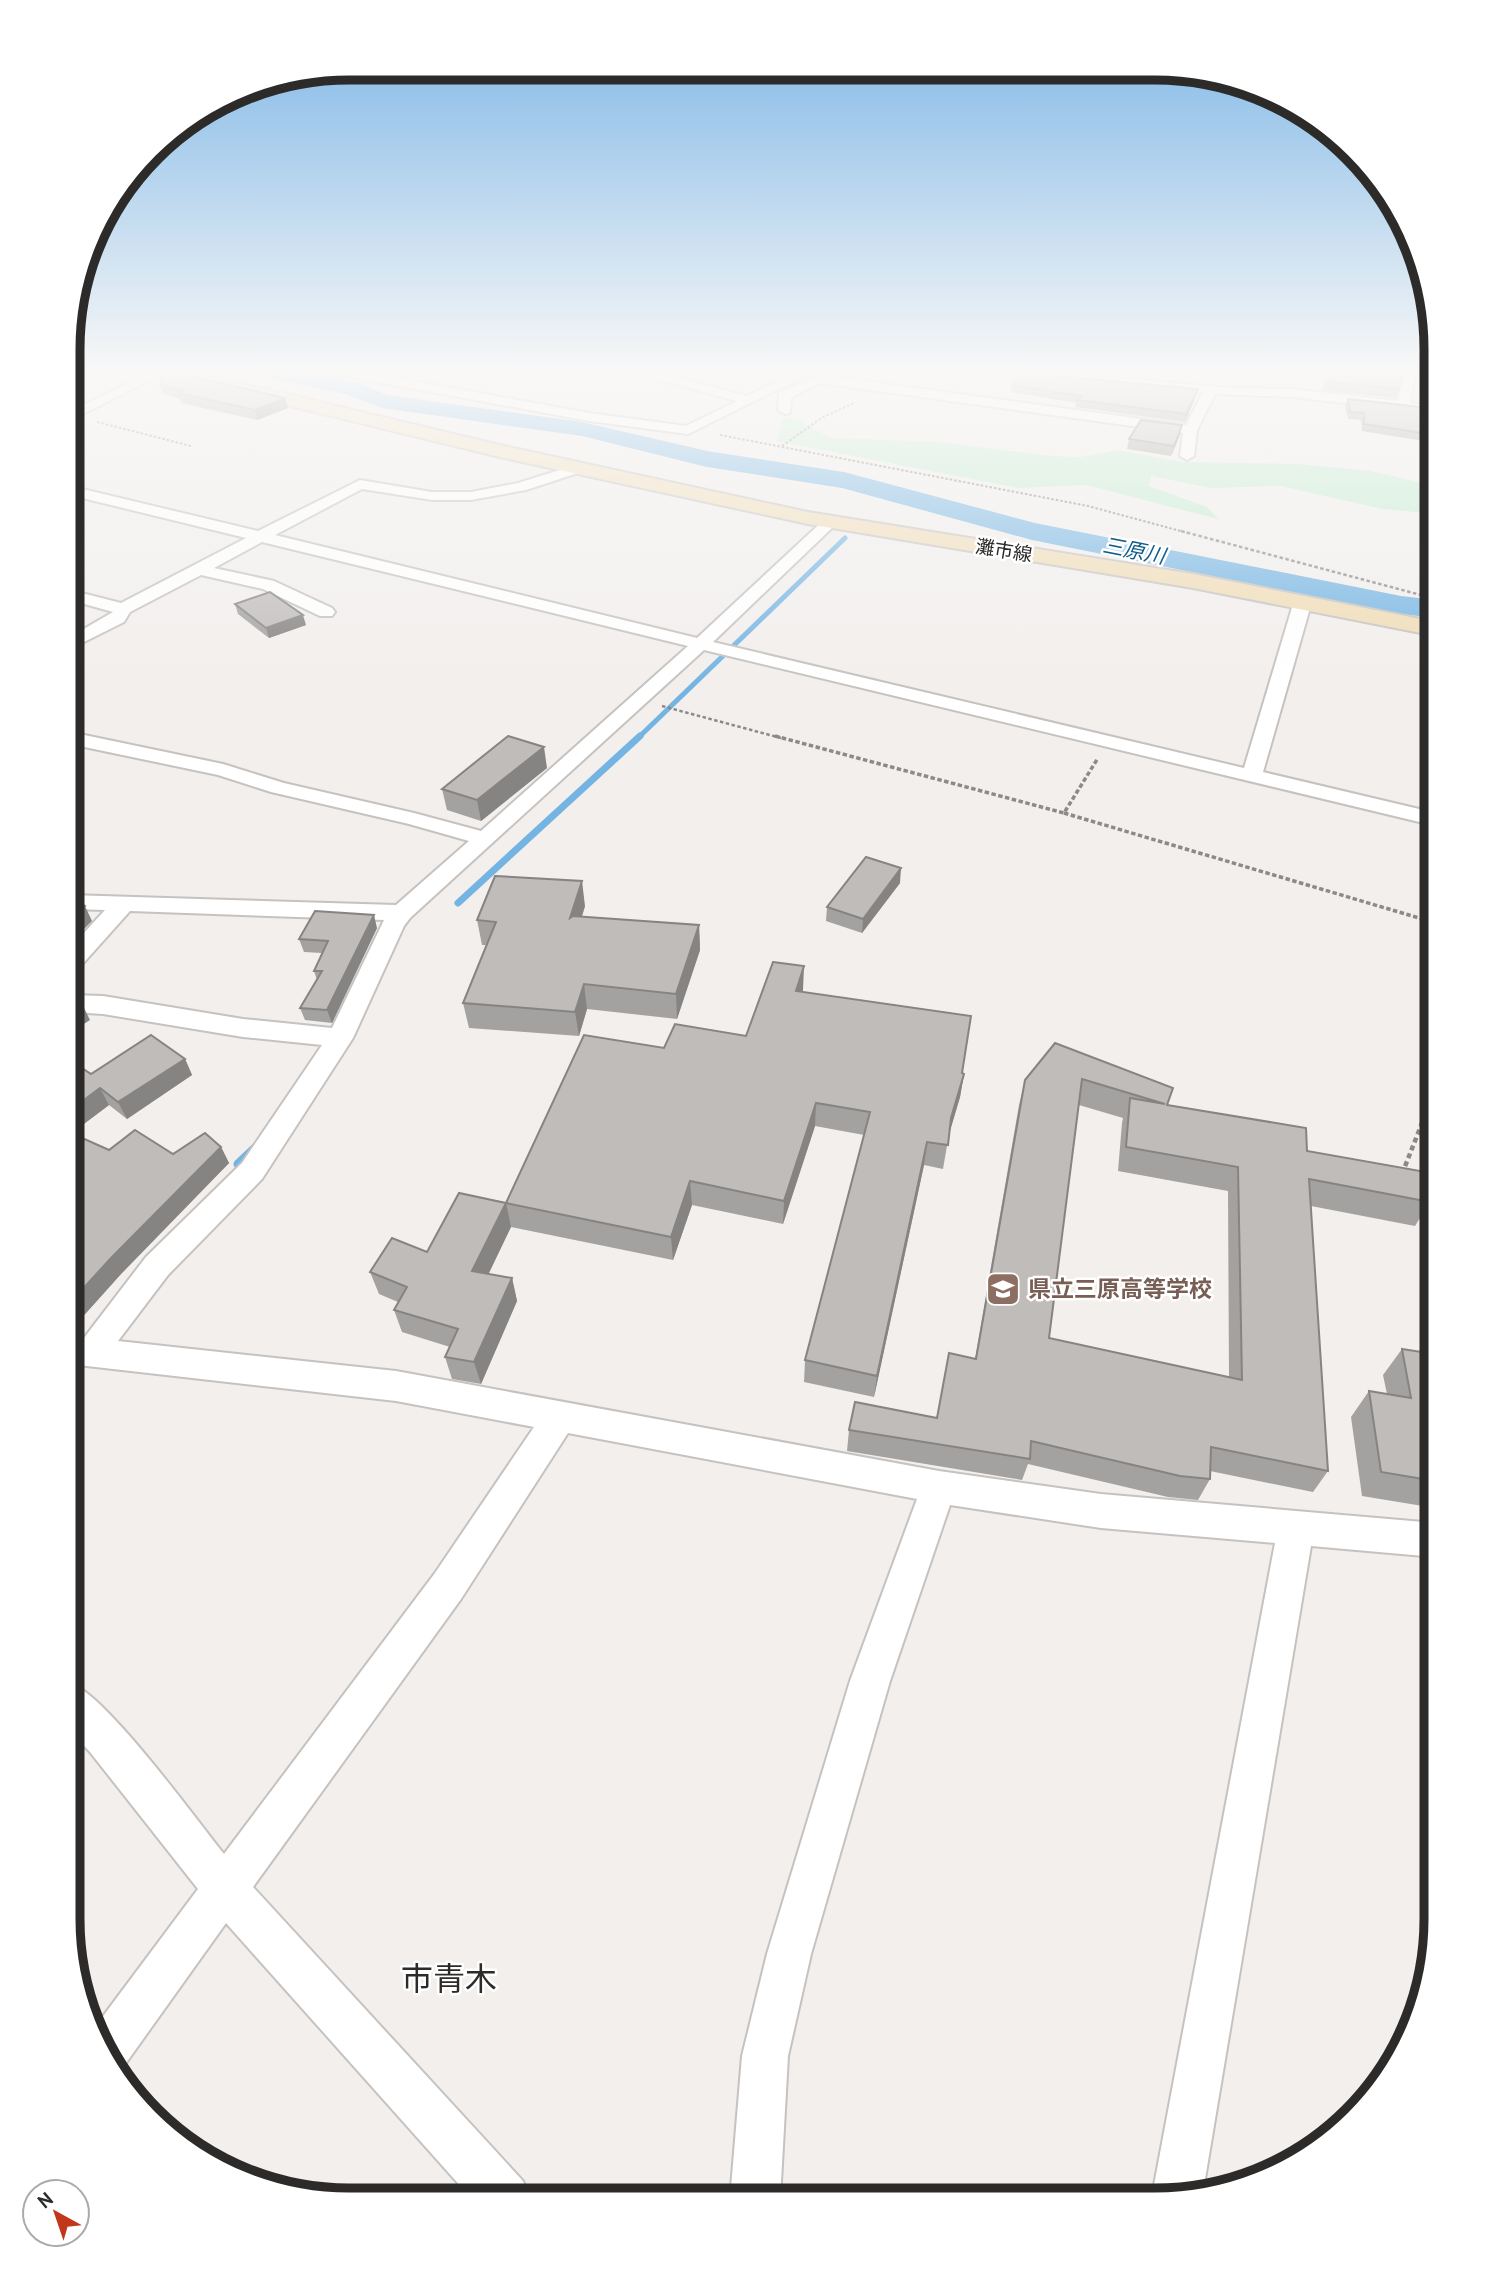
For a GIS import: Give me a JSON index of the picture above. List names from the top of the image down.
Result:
{
  "streets": {
    "main road": ["灘市線"]
  },
  "districts": ["市青木"],
  "water": ["三原川"],
  "places": {
    "school or university": ["県立三原高等学校"]
  },
  "north": "top left"
}
